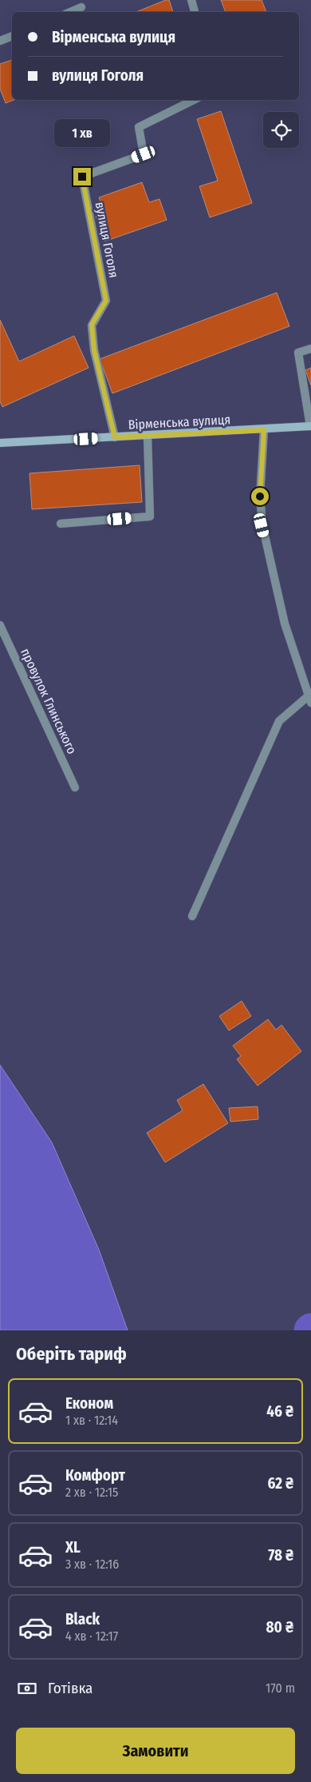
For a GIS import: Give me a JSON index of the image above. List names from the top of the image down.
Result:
{
  "streets": {
    "main road": ["Вірменська вулиця"],
    "street": ["вулиця Гоголя", "провулок Глинського"]
  },
  "crossings": [
    ["вулиця Гоголя", "Вірменська вулиця"]
  ],
  "page": {
    "banner": ["Вірменська вулиця", "вулиця Гоголя"],
    "bubble": "1 хв",
    "heading": "Оберіть тариф",
    "list": [
      {
        "name": "Економ",
        "note": "1 хв · 12:14",
        "value": "46 ₴"
      },
      {
        "name": "Комфорт",
        "note": "2 хв · 12:15",
        "value": "62 ₴"
      },
      {
        "name": "XL",
        "note": "3 хв · 12:16",
        "value": "78 ₴"
      },
      {
        "name": "Black",
        "note": "4 хв · 12:17",
        "value": "80 ₴"
      }
    ],
    "pay": ["Готівка", "170 m"],
    "buttons": "Замовити"
  }
}
